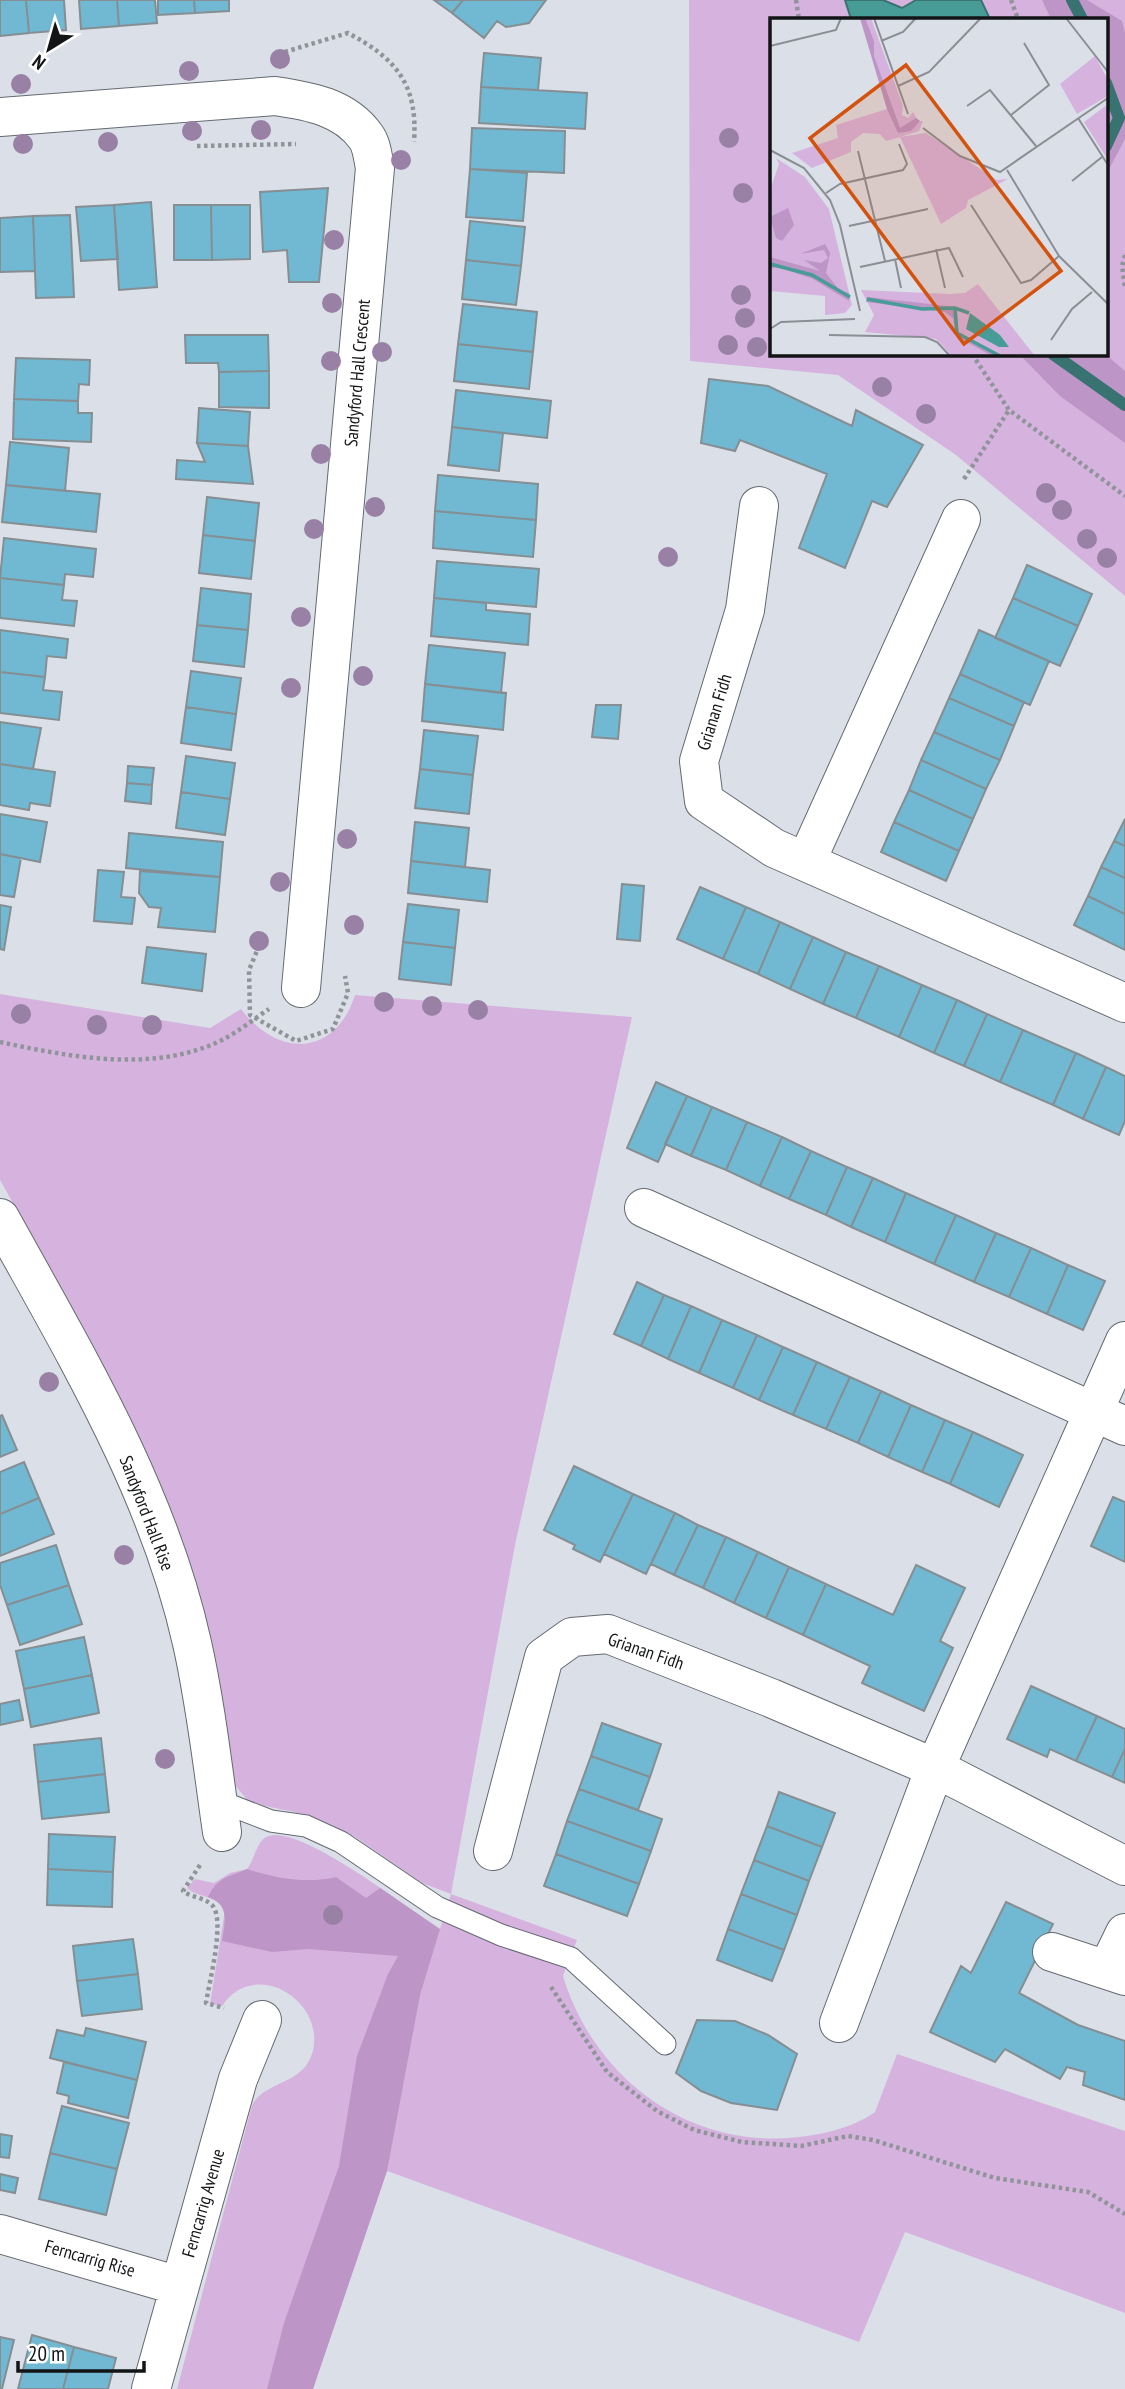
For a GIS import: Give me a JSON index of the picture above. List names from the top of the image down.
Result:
{
  "streets": {
    "street": [
      "Sandyford Hall Crescent",
      "Grianan Fidh",
      "Sandyford Hall Rise",
      "Ferncarrig Avenue",
      "Ferncarrig Rise"
    ]
  },
  "crossings": [
    ["Ferncarrig Avenue", "Ferncarrig Rise"]
  ],
  "scale_bar": "20 m",
  "north": "bottom left"
}
